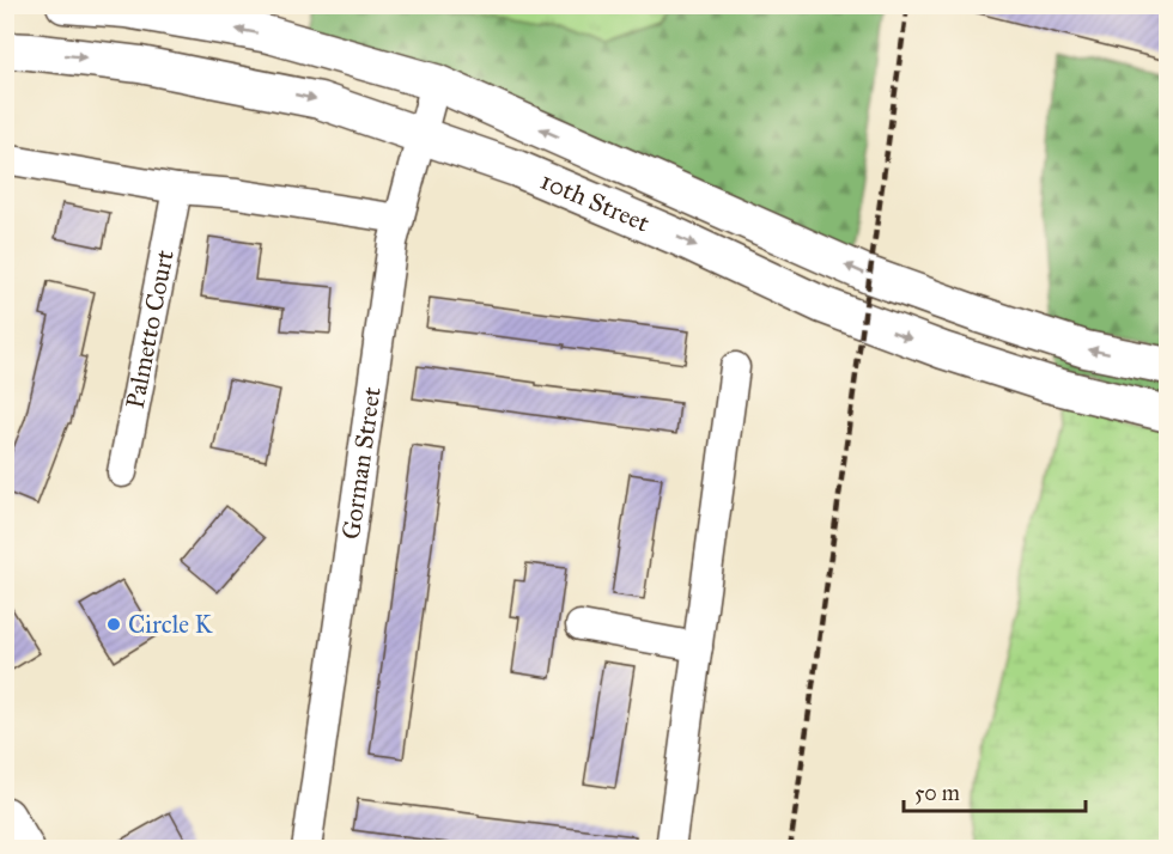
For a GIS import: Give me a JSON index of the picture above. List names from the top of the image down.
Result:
{
  "streets": {
    "street": ["10th Street", "Palmetto Court", "Gorman Street"]
  },
  "crossings": [
    ["10th Street", "Gorman Street"]
  ],
  "places": ["Circle K"],
  "scale_bar": "50 m"
}
